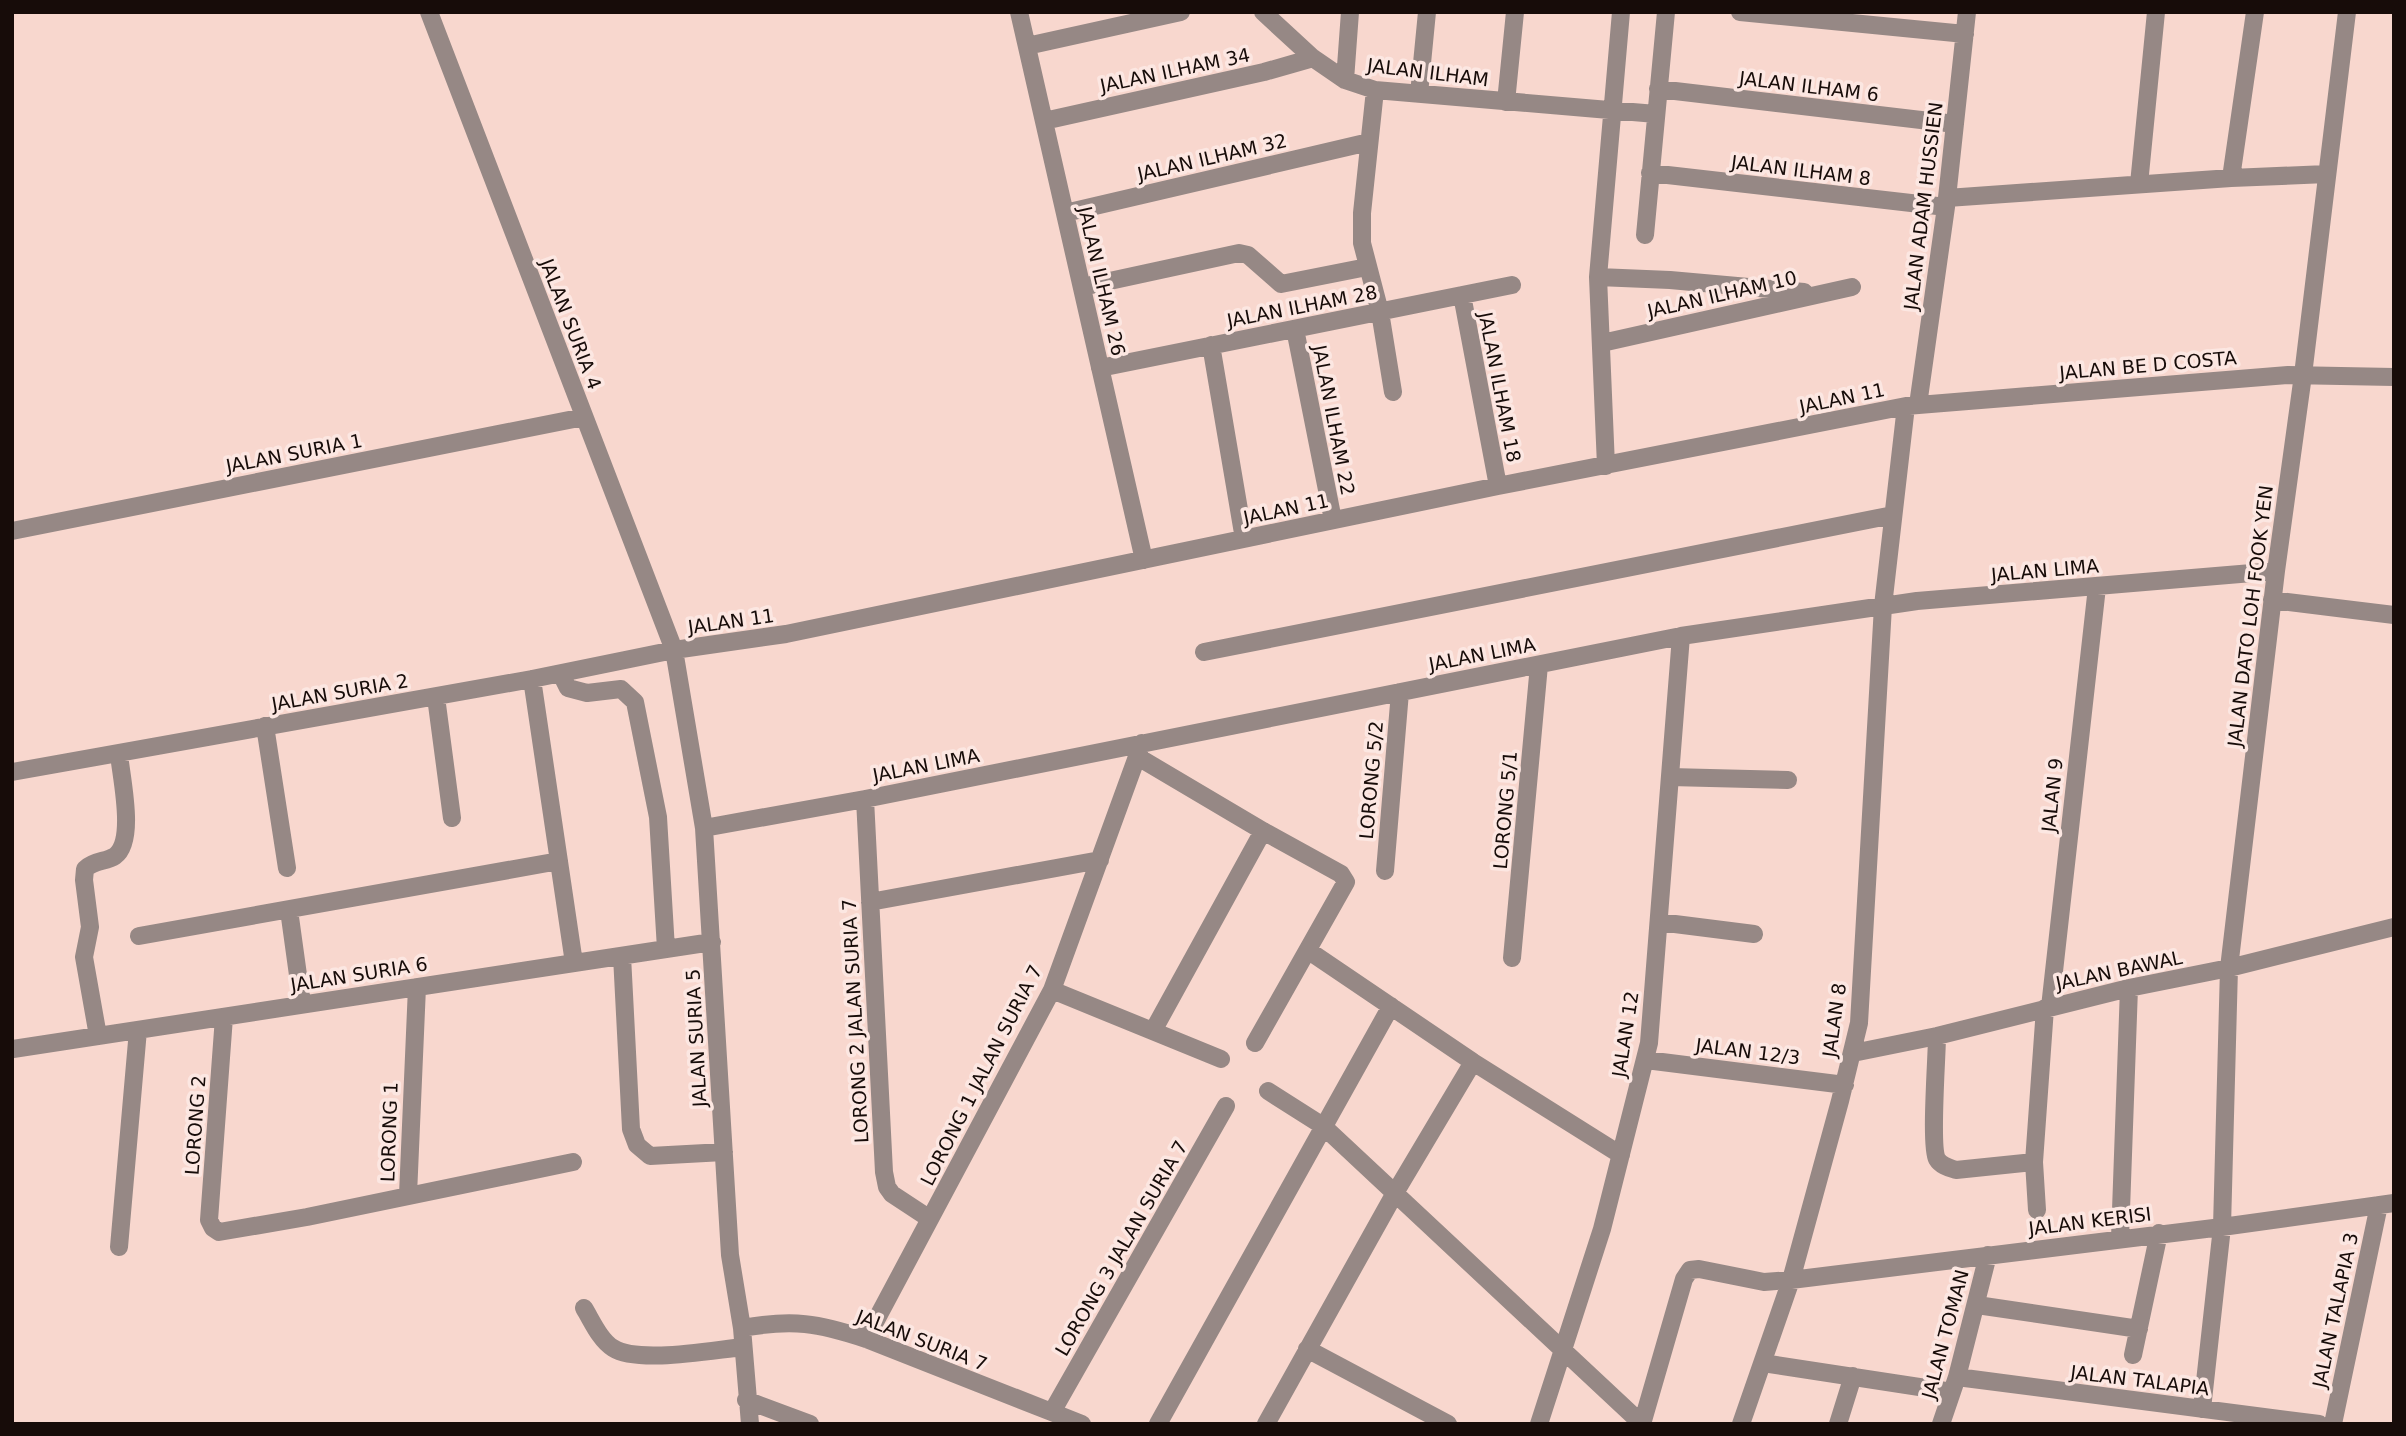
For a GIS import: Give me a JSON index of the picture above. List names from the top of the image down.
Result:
{
  "streets": {
    "street": [
      "JALAN ILHAM 34",
      "JALAN ILHAM",
      "JALAN ILHAM 6",
      "JALAN ILHAM 32",
      "JALAN ILHAM 8",
      "JALAN ADAM HUSSIEN",
      "JALAN ILHAM 26",
      "JALAN ILHAM 10",
      "JALAN ILHAM 28",
      "JALAN SURIA 4",
      "JALAN BE D COSTA",
      "JALAN ILHAM 18",
      "JALAN 11",
      "JALAN ILHAM 22",
      "JALAN SURIA 1",
      "JALAN LIMA",
      "JALAN DATO LOH FOOK YEN",
      "JALAN SURIA 2",
      "LORONG 5/2",
      "JALAN 9",
      "LORONG 5/1",
      "JALAN BAWAL",
      "JALAN SURIA 6",
      "JALAN 8",
      "LORONG 2 JALAN SURIA 7",
      "JALAN 12",
      "JALAN SURIA 5",
      "JALAN 12/3",
      "LORONG 1 JALAN SURIA 7",
      "LORONG 2",
      "LORONG 1",
      "JALAN KERISI",
      "LORONG 3 JALAN SURIA 7",
      "JALAN TALAPIA 3",
      "JALAN TOMAN",
      "JALAN SURIA 7",
      "JALAN TALAPIA"
    ]
  },
  "crossings": [
    ["JALAN ILHAM 34", "JALAN ILHAM"],
    ["JALAN ILHAM 34", "JALAN ILHAM 26"],
    ["JALAN ILHAM 6", "JALAN ADAM HUSSIEN"],
    ["JALAN ILHAM 32", "JALAN ILHAM 26"],
    ["JALAN ILHAM 8", "JALAN ADAM HUSSIEN"],
    ["JALAN ILHAM 8", "JALAN DATO LOH FOOK YEN"],
    ["JALAN ADAM HUSSIEN", "JALAN BE D COSTA"],
    ["JALAN ADAM HUSSIEN", "JALAN 11"],
    ["JALAN ADAM HUSSIEN", "JALAN 8"],
    ["JALAN ILHAM 26", "JALAN ILHAM 28"],
    ["JALAN ILHAM 26", "JALAN 11"],
    ["JALAN ILHAM 28", "JALAN ILHAM 18"],
    ["JALAN ILHAM 28", "JALAN ILHAM 22"],
    ["JALAN SURIA 4", "JALAN 11"],
    ["JALAN SURIA 4", "JALAN SURIA 1"],
    ["JALAN SURIA 4", "JALAN SURIA 2"],
    ["JALAN SURIA 4", "JALAN SURIA 5"],
    ["JALAN BE D COSTA", "JALAN 11"],
    ["JALAN BE D COSTA", "JALAN DATO LOH FOOK YEN"],
    ["JALAN ILHAM 18", "JALAN 11"],
    ["JALAN 11", "JALAN ILHAM 22"],
    ["JALAN 11", "JALAN SURIA 2"],
    ["JALAN 11", "JALAN SURIA 5"],
    ["JALAN LIMA", "JALAN DATO LOH FOOK YEN"],
    ["JALAN LIMA", "LORONG 5/2"],
    ["JALAN LIMA", "JALAN 9"],
    ["JALAN LIMA", "LORONG 5/1"],
    ["JALAN LIMA", "JALAN 8"],
    ["JALAN LIMA", "LORONG 2 JALAN SURIA 7"],
    ["JALAN LIMA", "JALAN 12"],
    ["JALAN LIMA", "JALAN SURIA 5"],
    ["JALAN LIMA", "LORONG 1 JALAN SURIA 7"],
    ["JALAN DATO LOH FOOK YEN", "JALAN BAWAL"],
    ["JALAN DATO LOH FOOK YEN", "JALAN KERISI"],
    ["JALAN DATO LOH FOOK YEN", "JALAN TALAPIA"],
    ["JALAN SURIA 2", "JALAN SURIA 5"],
    ["JALAN 9", "JALAN BAWAL"],
    ["JALAN BAWAL", "JALAN 8"],
    ["JALAN SURIA 6", "JALAN SURIA 5"],
    ["JALAN SURIA 6", "LORONG 2"],
    ["JALAN SURIA 6", "LORONG 1"],
    ["JALAN 8", "JALAN 12/3"],
    ["JALAN 8", "JALAN KERISI"],
    ["JALAN 8", "JALAN TALAPIA"],
    ["LORONG 2 JALAN SURIA 7", "LORONG 1 JALAN SURIA 7"],
    ["JALAN 12", "JALAN 12/3"],
    ["JALAN SURIA 5", "JALAN SURIA 7"],
    ["LORONG 1 JALAN SURIA 7", "JALAN SURIA 7"],
    ["LORONG 2", "LORONG 1"],
    ["JALAN KERISI", "JALAN TALAPIA 3"],
    ["JALAN KERISI", "JALAN TOMAN"],
    ["LORONG 3 JALAN SURIA 7", "JALAN SURIA 7"],
    ["JALAN TOMAN", "JALAN TALAPIA"]
  ]
}
